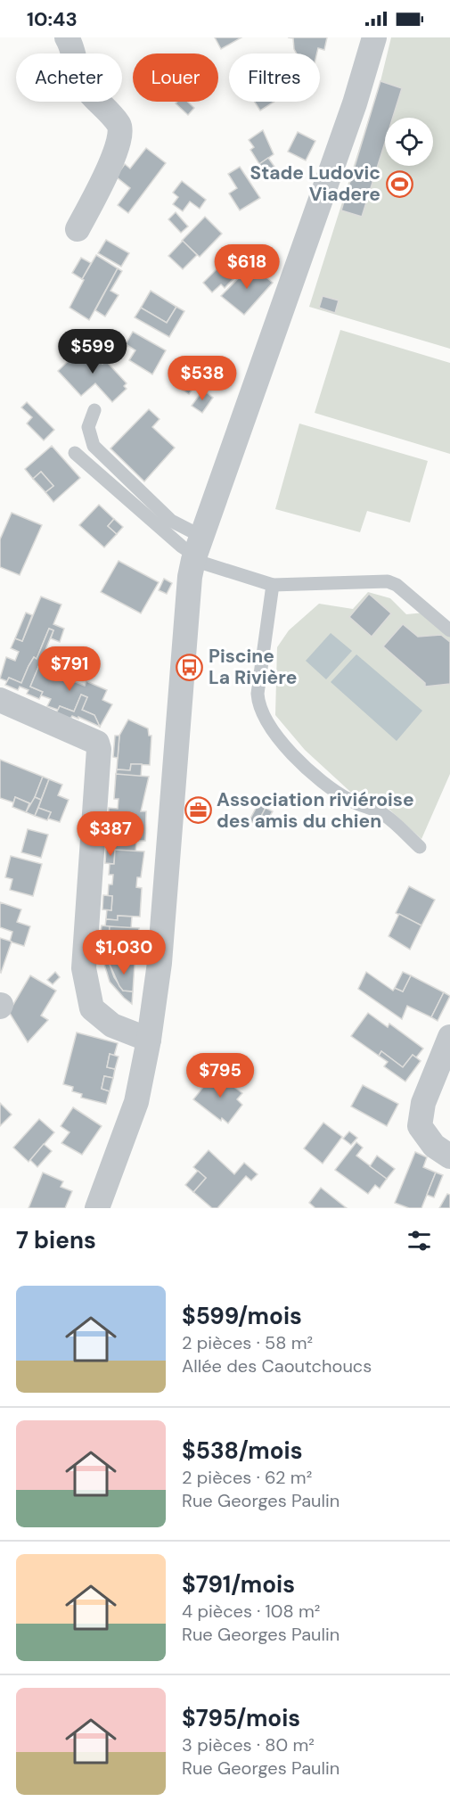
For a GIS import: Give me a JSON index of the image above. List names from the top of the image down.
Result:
{
  "places": {
    "sports": ["Stade Ludovic Viadere"],
    "bus stop": ["Piscine La Rivière"],
    "office": ["Association riviéroise des amis du chien"]
  },
  "page": {
    "status": "10:43",
    "chip": ["Acheter", "Louer", "Filtres"],
    "price": [
      "$618",
      "$599",
      "$538",
      "$791",
      "$387",
      "$1,030",
      "$795"
    ],
    "heading": "7 biens",
    "list": [
      {
        "name": "$599/mois",
        "note": "2 pièces · 58 m² · Allée des Caoutchoucs"
      },
      {
        "name": "$538/mois",
        "note": "2 pièces · 62 m² · Rue Georges Paulin"
      },
      {
        "name": "$791/mois",
        "note": "4 pièces · 108 m² · Rue Georges Paulin"
      },
      {
        "name": "$795/mois",
        "note": "3 pièces · 80 m² · Rue Georges Paulin"
      }
    ]
  }
}
